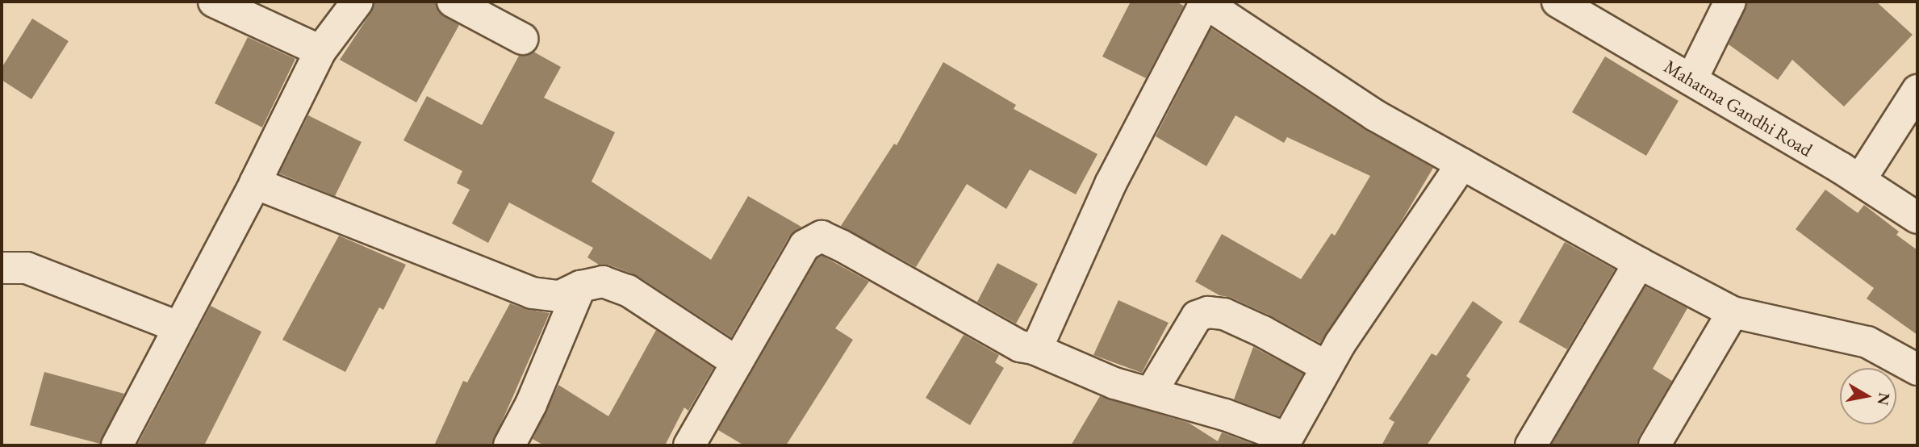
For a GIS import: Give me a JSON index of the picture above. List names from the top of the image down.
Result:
{
  "streets": {
    "street": ["Mahatma Gandhi Road"]
  },
  "north": "right"
}
